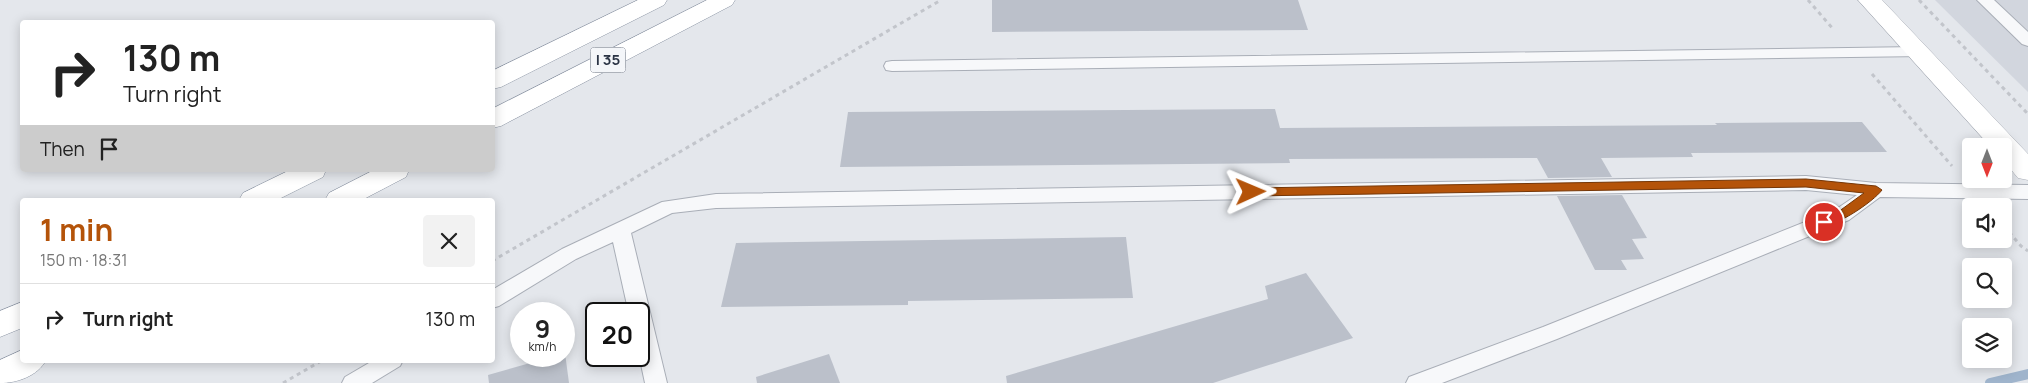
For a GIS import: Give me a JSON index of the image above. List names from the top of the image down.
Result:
{
  "streets": {
    "main road": ["I 35"]
  },
  "north": "bottom",
  "page": {
    "turn": ["130 m", "Turn right"],
    "then": "Then",
    "heading": ["1 min", "150 m · 18:31"],
    "list": [
      {
        "name": "Turn right",
        "value": "130 m"
      }
    ],
    "speed": "9 km/h",
    "limit": "20"
  }
}
